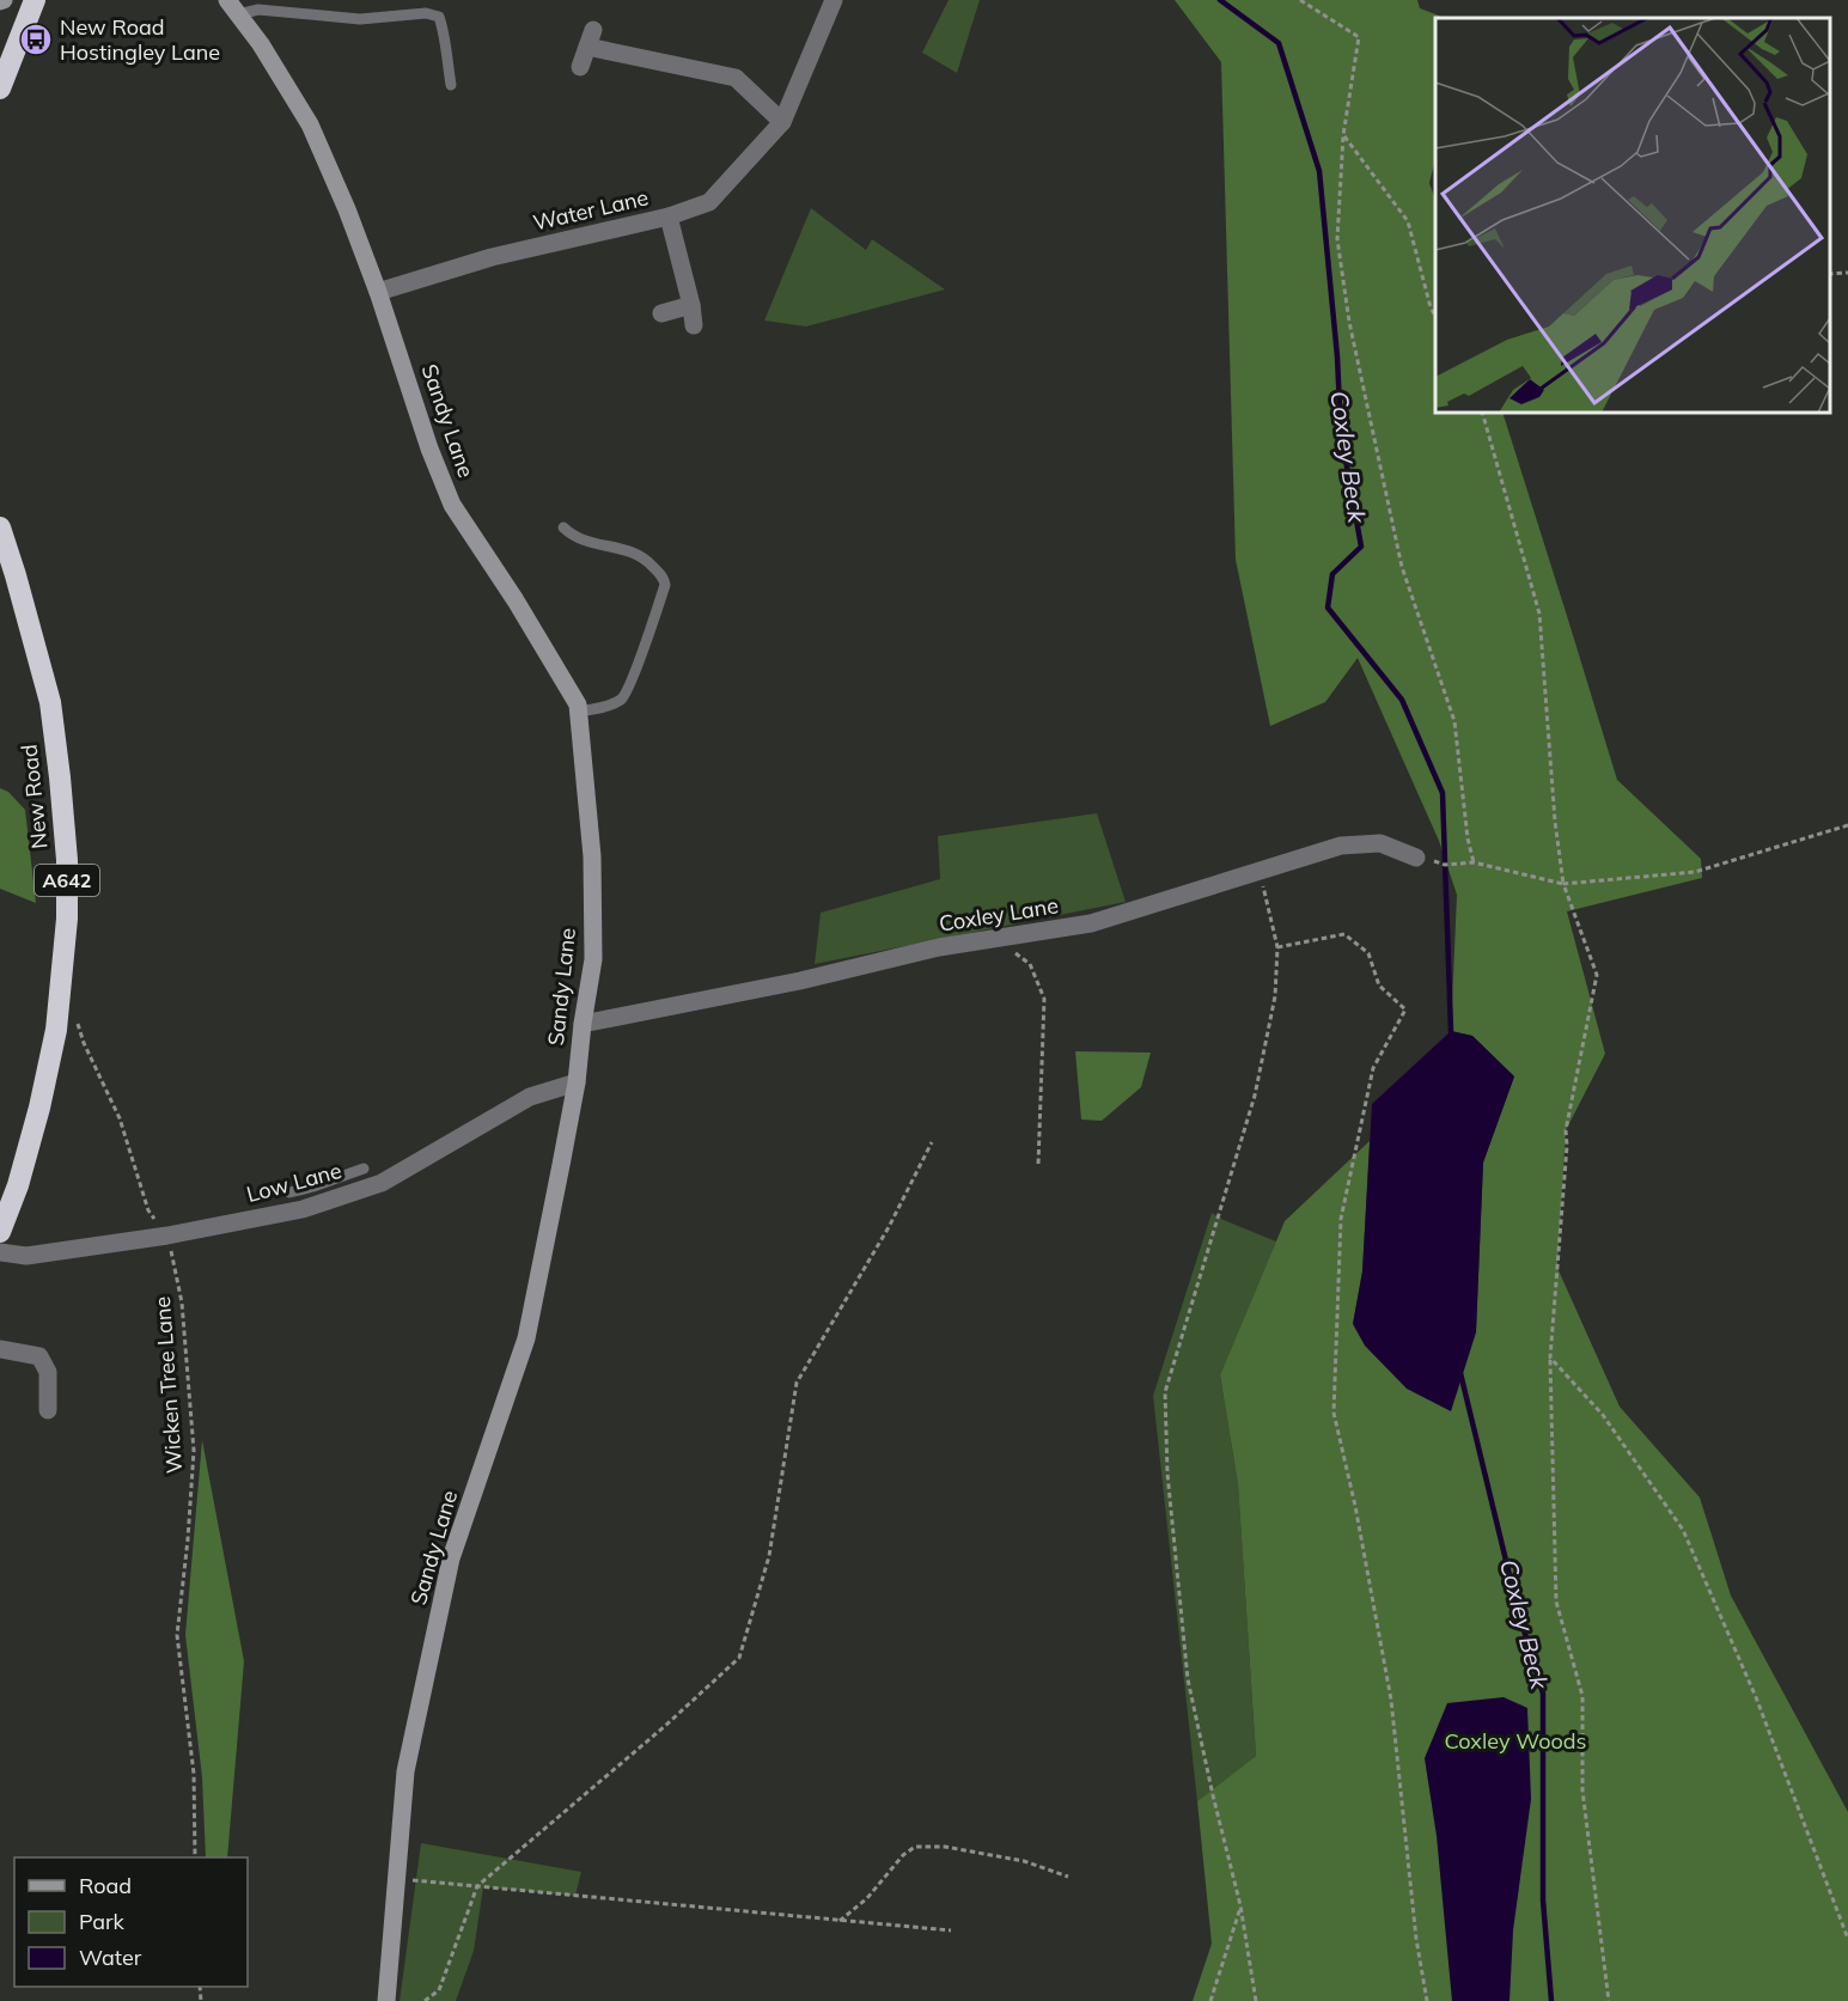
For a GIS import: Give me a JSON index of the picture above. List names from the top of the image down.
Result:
{
  "streets": {
    "highway": ["New Road", "A642"],
    "street": [
      "Water Lane",
      "Sandy Lane",
      "Coxley Lane",
      "Low Lane"
    ],
    "path": ["Wicken Tree Lane"]
  },
  "crossings": [
    ["Water Lane", "Sandy Lane"],
    ["Sandy Lane", "Coxley Lane"],
    ["Sandy Lane", "Low Lane"],
    ["Low Lane", "Wicken Tree Lane"]
  ],
  "water": ["Coxley Beck"],
  "parks": ["Coxley Woods"],
  "places": {
    "bus stop": ["New Road Hostingley Lane"]
  },
  "legend": ["Road", "Park", "Water"]
}
